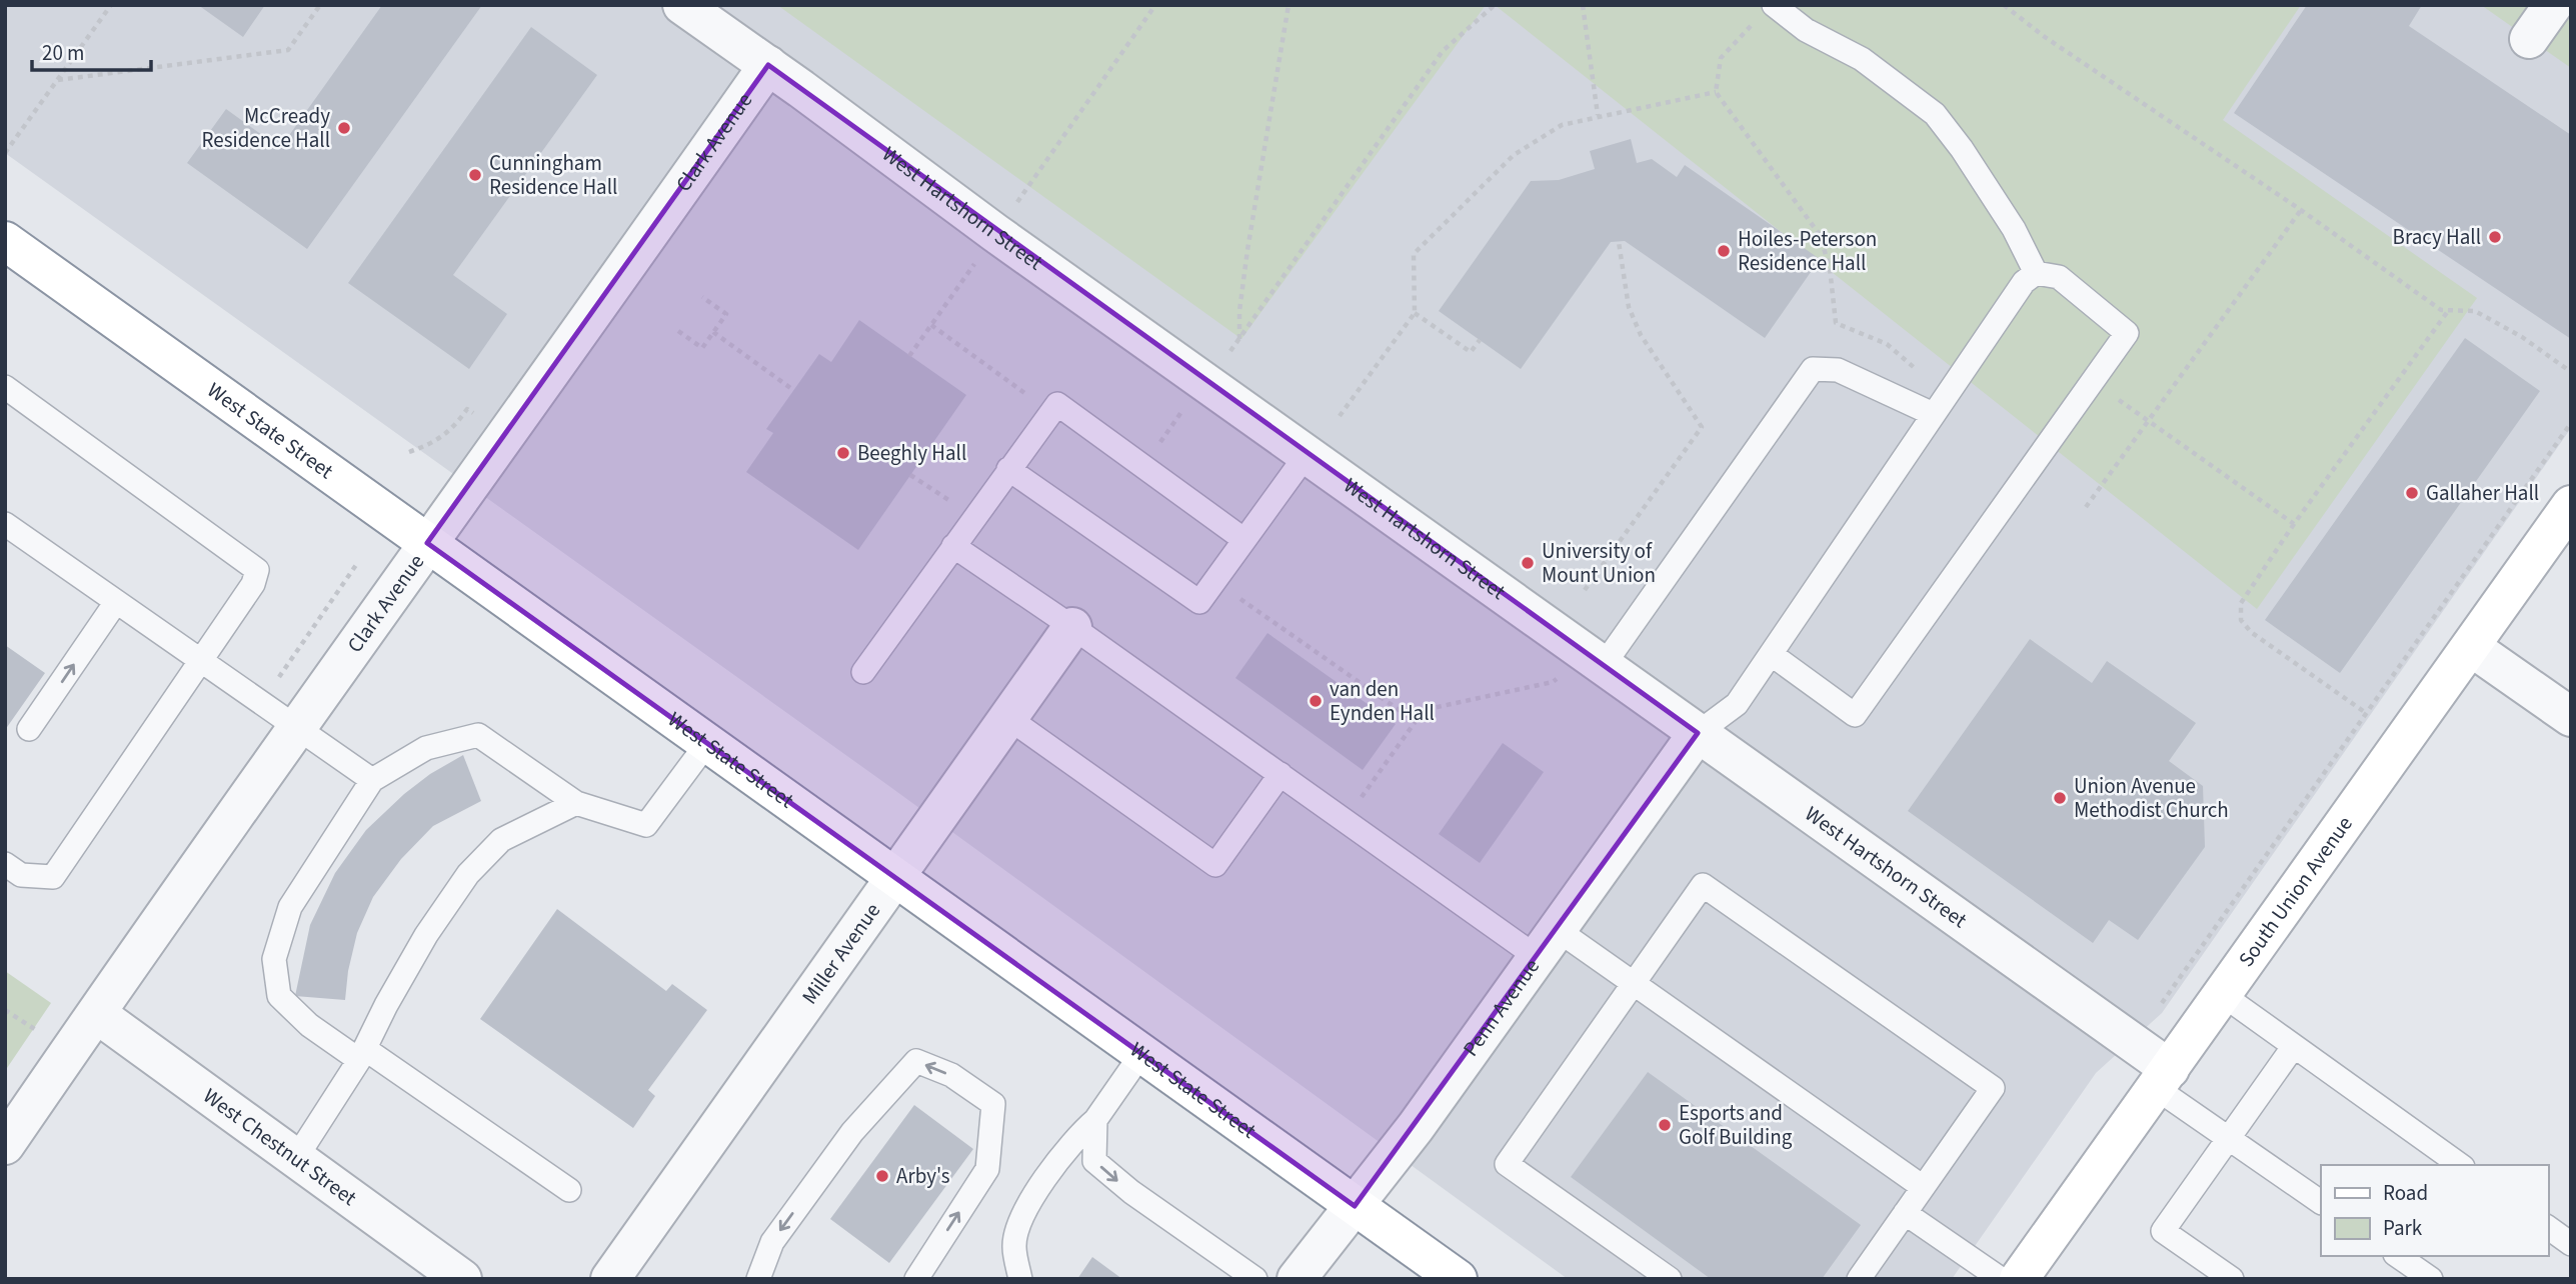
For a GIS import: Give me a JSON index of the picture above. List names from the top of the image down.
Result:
{
  "streets": {
    "main road": ["West State Street", "South Union Avenue"],
    "street": [
      "Clark Avenue",
      "West Hartshorn Street",
      "Miller Avenue",
      "Penn Avenue",
      "West Chestnut Street"
    ]
  },
  "crossings": [
    ["Clark Avenue", "West Hartshorn Street"],
    ["Clark Avenue", "West State Street"],
    ["Clark Avenue", "West Chestnut Street"],
    ["West Hartshorn Street", "South Union Avenue"],
    ["West Hartshorn Street", "Penn Avenue"],
    ["West State Street", "Miller Avenue"],
    ["West State Street", "Penn Avenue"]
  ],
  "places": [
    "McCready Residence Hall",
    "Cunningham Residence Hall",
    "Bracy Hall",
    "Hoiles-Peterson Residence Hall",
    "Beeghly Hall",
    "Gallaher Hall",
    "University of Mount Union",
    "van den Eynden Hall",
    "Union Avenue Methodist Church",
    "Esports and Golf Building",
    "Arby's"
  ],
  "legend": ["Road", "Park"],
  "scale_bar": "20 m"
}
